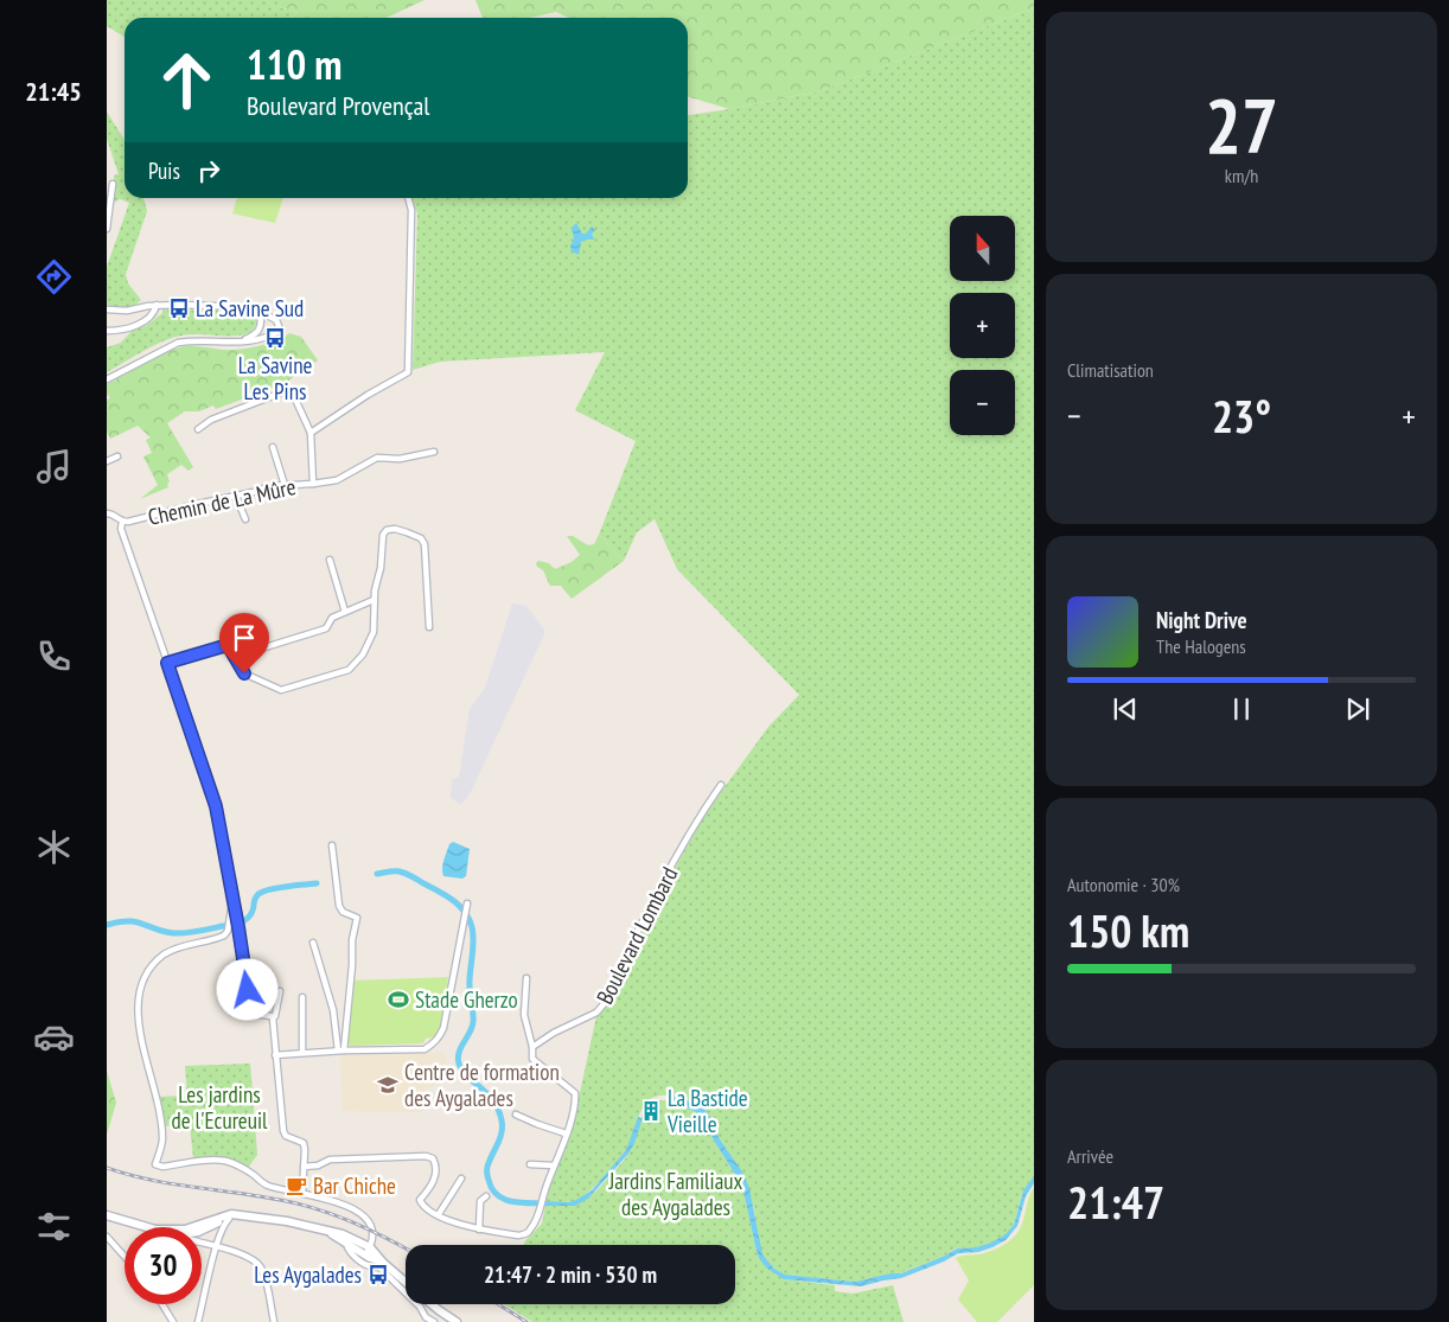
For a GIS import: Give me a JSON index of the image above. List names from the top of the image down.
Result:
{
  "streets": {
    "street": ["Chemin de La Mûre", "Boulevard Lombard"]
  },
  "parks": ["Les jardins de l'Ecureuil", "Jardins Familiaux des Aygalades"],
  "places": {
    "bus stop": ["La Savine Sud", "La Savine Les Pins", "Les Aygalades"],
    "sports": ["Stade Gherzo"],
    "school or university": ["Centre de formation des Aygalades"],
    "building": ["La Bastide Vieille"],
    "cafe": ["Bar Chiche"]
  },
  "north": "top",
  "page": {
    "tabs": "21:45",
    "tile": [
      ["27", "km/h"],
      "Climatisation",
      ["Autonomie · 30%", "150 km"],
      ["Arrivée", "21:47"]
    ],
    "turn": ["110 m", "Boulevard Provençal"],
    "then": "Puis",
    "map_buttons": ["+", "−"],
    "heat": ["−", "23°", "+"],
    "song": ["Night Drive", "The Halogens"],
    "limit": "30",
    "trip": "21:47 · 2 min · 530 m"
  }
}
